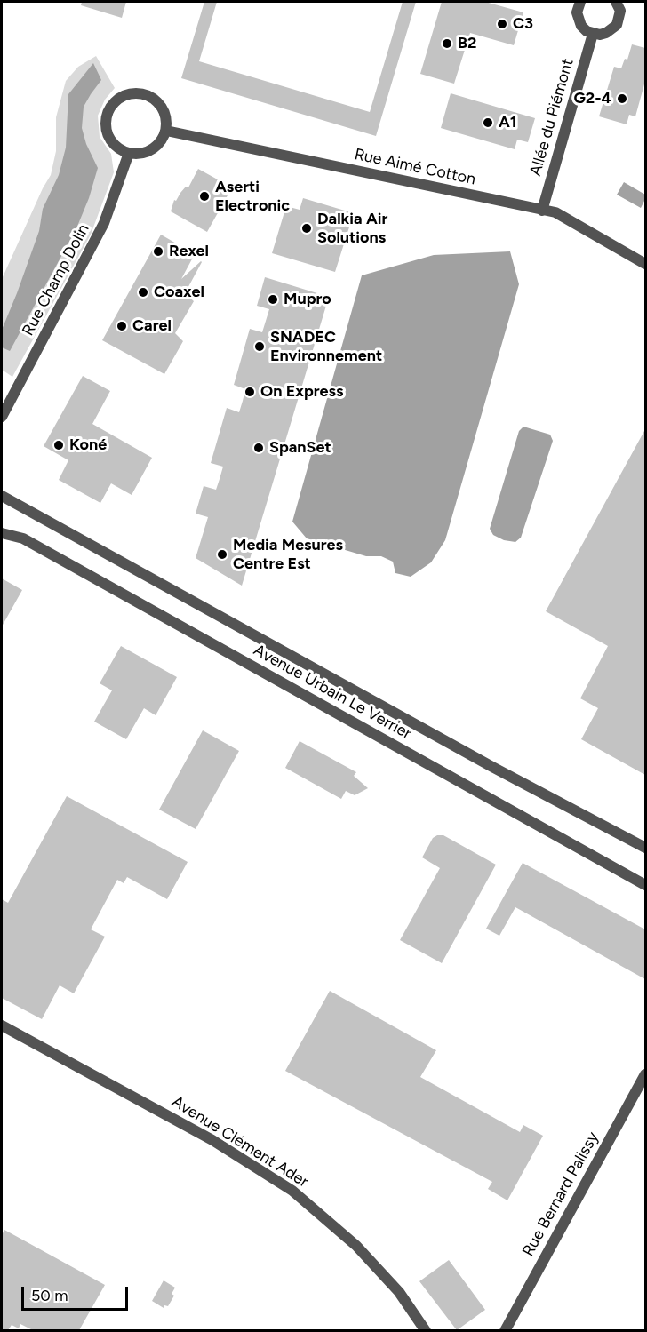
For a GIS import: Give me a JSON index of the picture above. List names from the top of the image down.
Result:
{
  "streets": {
    "street": [
      "Allée du Piémont",
      "Rue Aimé Cotton",
      "Rue Champ Dolin",
      "Avenue Urbain Le Verrier",
      "Avenue Clément Ader",
      "Rue Bernard Palissy"
    ]
  },
  "crossings": [
    ["Allée du Piémont", "Rue Aimé Cotton"],
    ["Rue Aimé Cotton", "Rue Champ Dolin"]
  ],
  "places": [
    "C3",
    "B2",
    "G2-4",
    "A1",
    "Aserti Electronic",
    "Dalkia Air Solutions",
    "Rexel",
    "Coaxel",
    "Mupro",
    "Carel",
    "SNADEC Environnement",
    "On Express",
    "Koné",
    "SpanSet",
    "Media Mesures Centre Est"
  ],
  "scale_bar": "50 m"
}
